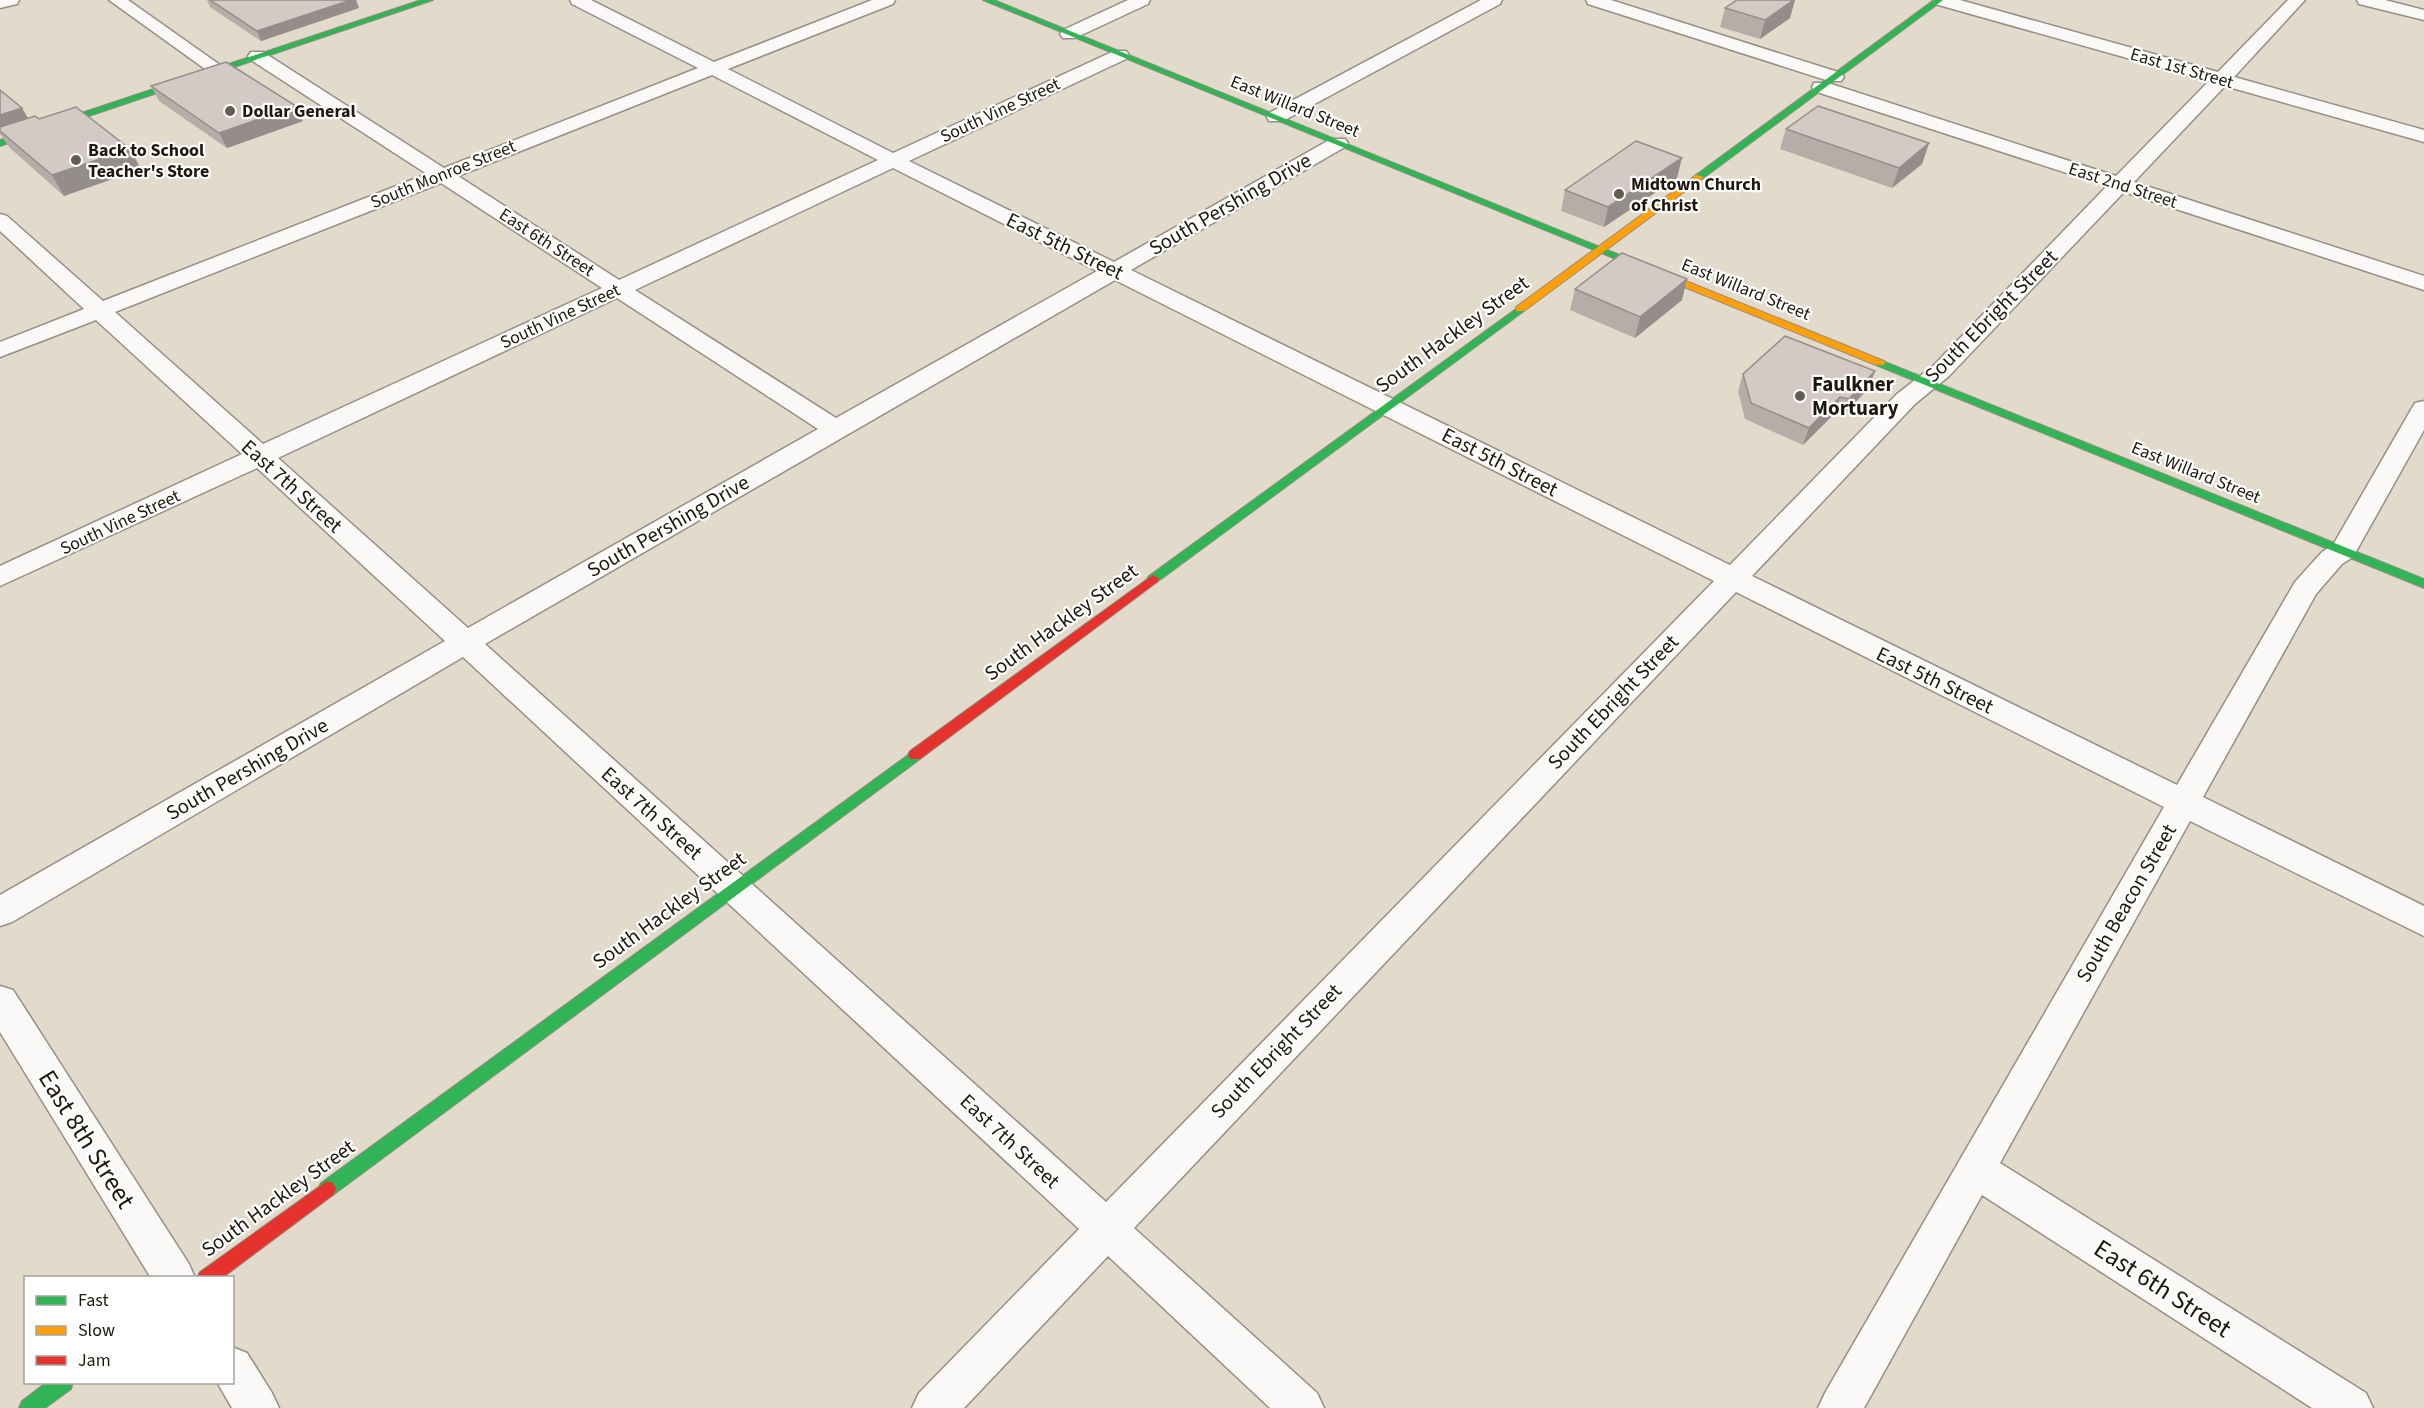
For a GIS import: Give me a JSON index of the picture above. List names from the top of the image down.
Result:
{
  "streets": {
    "street": [
      "East 1st Street",
      "East Willard Street",
      "South Vine Street",
      "South Monroe Street",
      "East 2nd Street",
      "South Pershing Drive",
      "East 6th Street",
      "East 5th Street",
      "South Ebright Street",
      "South Hackley Street",
      "East 7th Street",
      "South Beacon Street",
      "East 8th Street"
    ]
  },
  "crossings": [
    ["East 1st Street", "South Ebright Street"],
    ["East 1st Street", "South Hackley Street"],
    ["East Willard Street", "South Vine Street"],
    ["East Willard Street", "South Pershing Drive"],
    ["East Willard Street", "South Ebright Street"],
    ["East Willard Street", "South Hackley Street"],
    ["East Willard Street", "South Beacon Street"],
    ["South Vine Street", "East 6th Street"],
    ["South Vine Street", "East 5th Street"],
    ["South Vine Street", "East 7th Street"],
    ["South Monroe Street", "East 6th Street"],
    ["South Monroe Street", "East 5th Street"],
    ["South Monroe Street", "East 7th Street"],
    ["East 2nd Street", "South Ebright Street"],
    ["East 2nd Street", "South Hackley Street"],
    ["South Pershing Drive", "East 6th Street"],
    ["South Pershing Drive", "East 5th Street"],
    ["South Pershing Drive", "East 7th Street"],
    ["East 6th Street", "South Beacon Street"],
    ["East 5th Street", "South Ebright Street"],
    ["East 5th Street", "South Hackley Street"],
    ["East 5th Street", "South Beacon Street"],
    ["South Ebright Street", "East 7th Street"],
    ["South Hackley Street", "East 7th Street"]
  ],
  "places": [
    "Dollar General",
    "Back to School Teacher's Store",
    "Midtown Church of Christ",
    "Faulkner Mortuary"
  ],
  "legend": ["Fast", "Slow", "Jam"]
}
